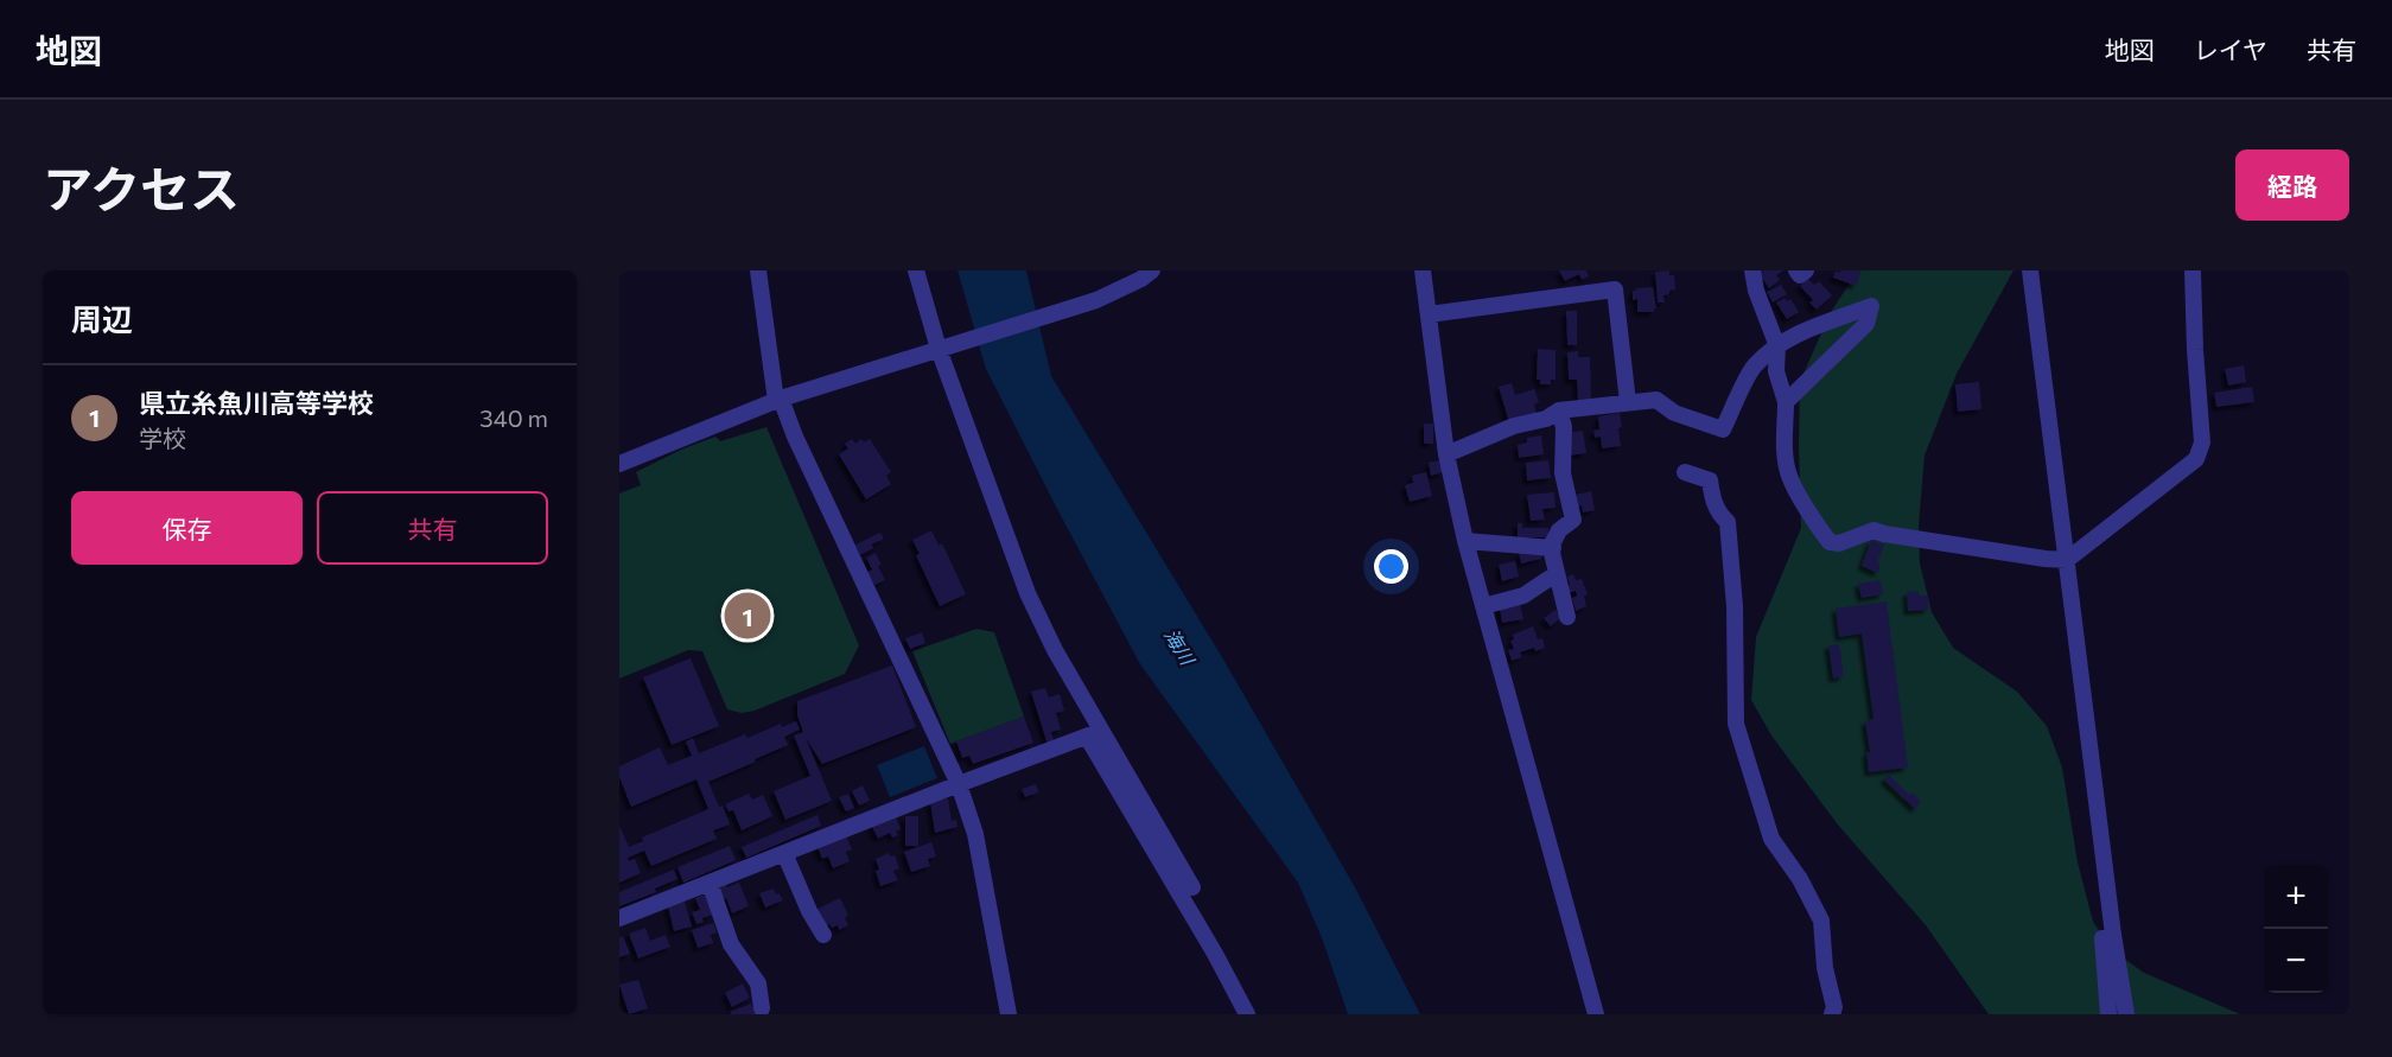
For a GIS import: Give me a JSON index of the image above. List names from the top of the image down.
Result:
{
  "water": ["海川"],
  "page": {
    "header": "地図",
    "nav": ["地図", "レイヤ", "共有"],
    "title": "アクセス",
    "buttons": [
      "経路",
      ["保存", "共有"]
    ],
    "heading": "周辺",
    "list": [
      {
        "mark": "1",
        "name": "県立糸魚川高等学校",
        "note": "学校",
        "value": "340 m"
      }
    ],
    "pins": "1",
    "map_buttons": ["+", "−"]
  }
}
